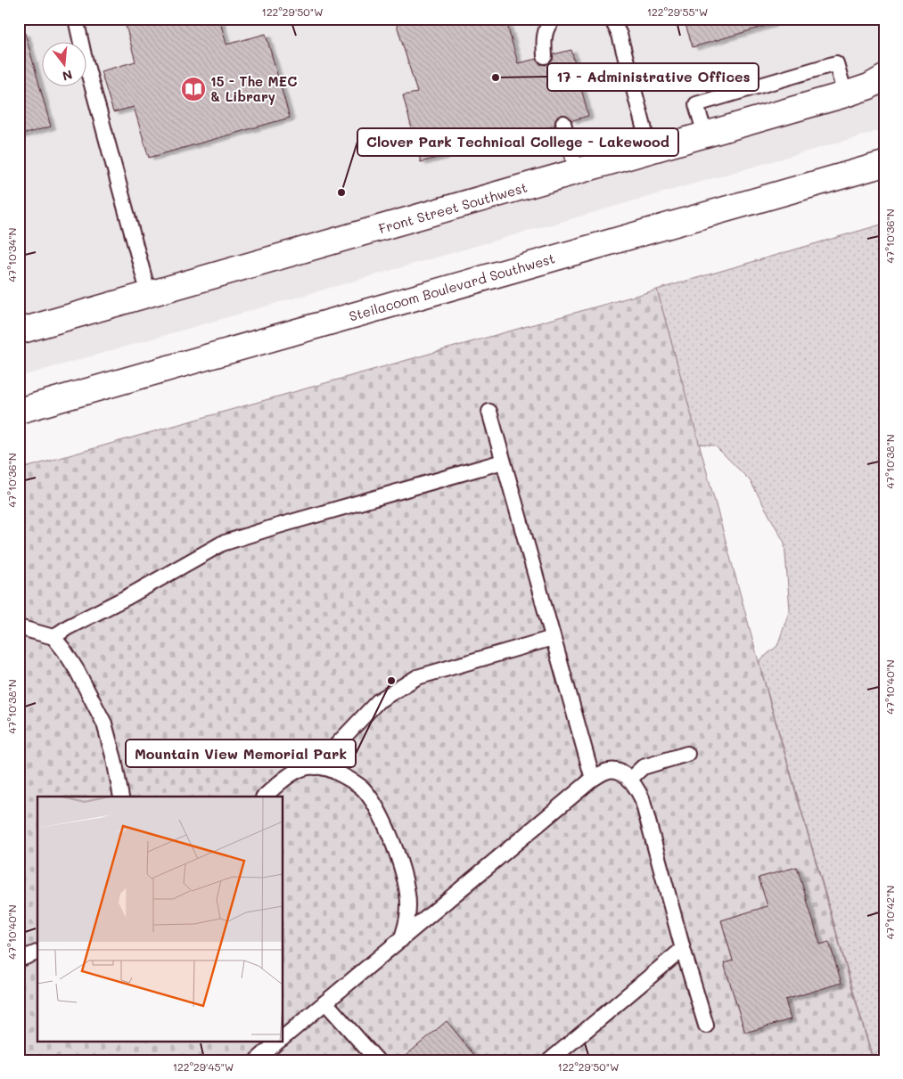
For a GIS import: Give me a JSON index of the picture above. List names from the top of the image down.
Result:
{
  "streets": {
    "street": ["Front Street Southwest", "Steilacoom Boulevard Southwest"]
  },
  "places": {
    "other": ["17 - Administrative Offices", "Clover Park Technical College - Lakewood", "Mountain View Memorial Park"],
    "library": ["15 - The MEC & Library"]
  },
  "north": "bottom",
  "coordinates": [
    "122°29'50\"W",
    "122°29'55\"W",
    "47°10'36\"N",
    "47°10'34\"N",
    "47°10'38\"N",
    "47°10'40\"N",
    "47°10'42\"N",
    "122°29'45\"W"
  ]
}
